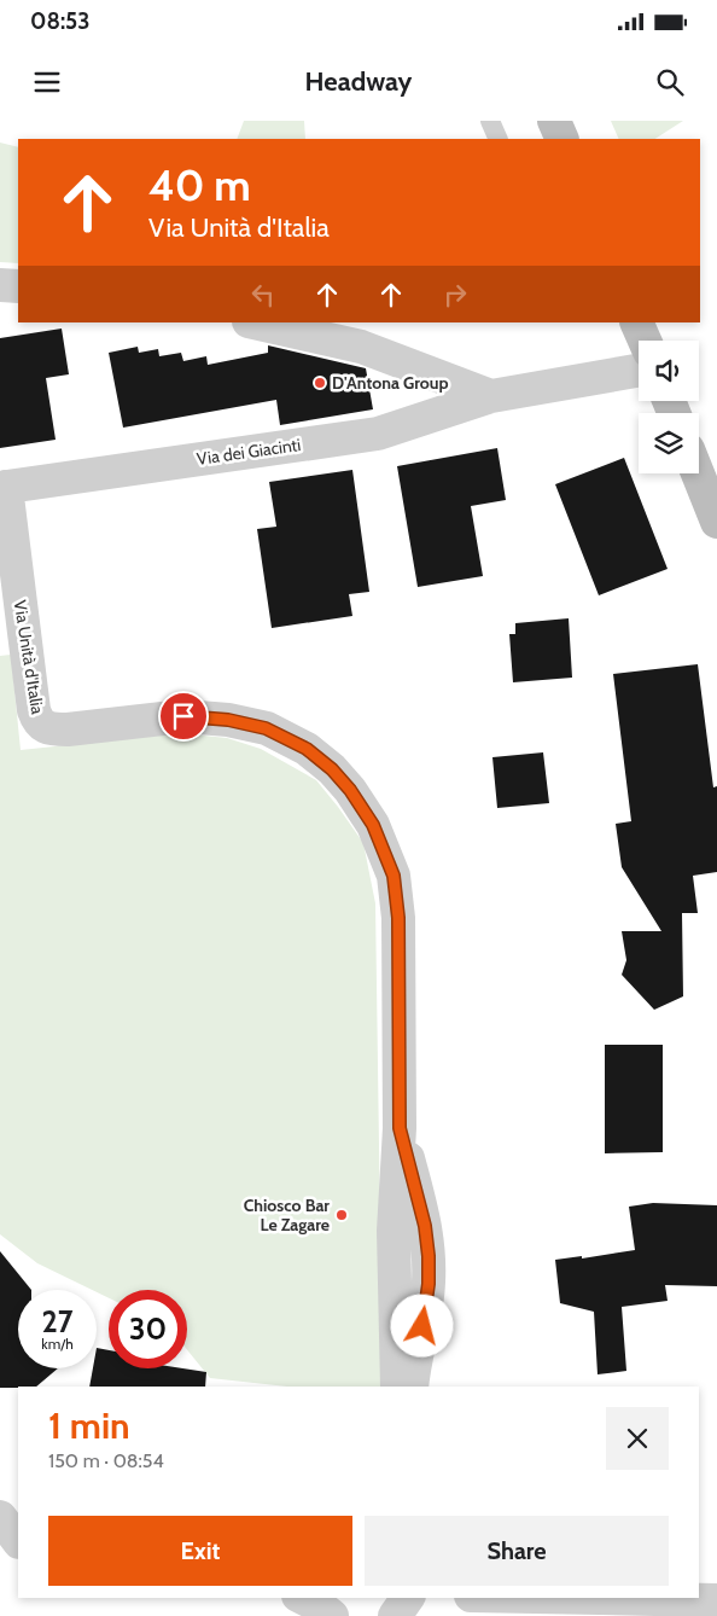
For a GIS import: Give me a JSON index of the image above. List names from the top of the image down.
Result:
{
  "streets": {
    "street": ["Via dei Giacinti", "Via Unità d'Italia"]
  },
  "crossings": [
    ["Via dei Giacinti", "Via Unità d'Italia"]
  ],
  "places": ["D'Antona Group", "Chiosco Bar Le Zagare"],
  "page": {
    "status": "08:53",
    "header": "Headway",
    "turn": ["40 m", "Via Unità d'Italia"],
    "speed": "27 km/h",
    "limit": "30",
    "heading": ["1 min", "150 m · 08:54"],
    "buttons": ["Exit", "Share"]
  }
}
